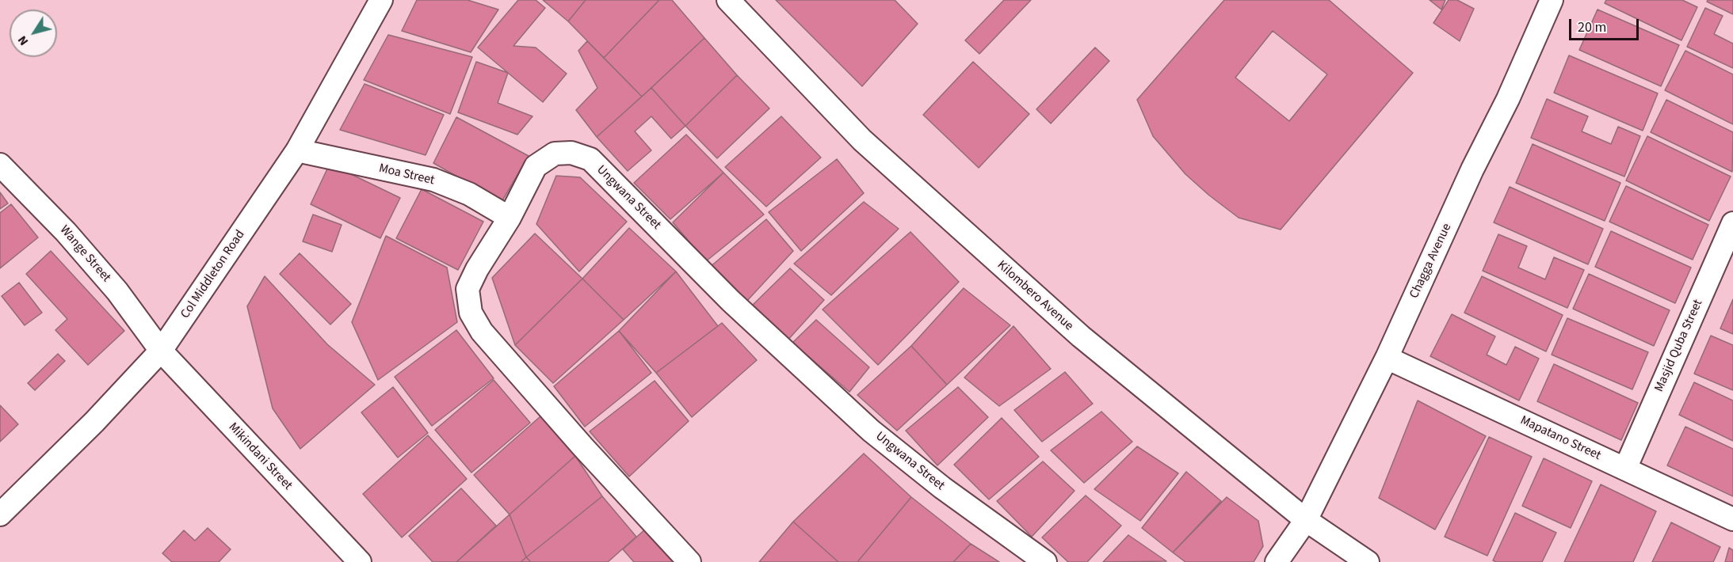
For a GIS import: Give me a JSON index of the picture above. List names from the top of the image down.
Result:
{
  "streets": {
    "street": [
      "Moa Street",
      "Ungwana Street",
      "Wange Street",
      "Chagga Avenue",
      "Col Middleton Road",
      "Kilombero Avenue",
      "Masjid Quba Street",
      "Mapatano Street",
      "Mikindani Street"
    ]
  },
  "crossings": [
    ["Moa Street", "Ungwana Street"],
    ["Moa Street", "Col Middleton Road"],
    ["Wange Street", "Col Middleton Road"],
    ["Wange Street", "Mikindani Street"],
    ["Chagga Avenue", "Kilombero Avenue"],
    ["Chagga Avenue", "Mapatano Street"],
    ["Col Middleton Road", "Mikindani Street"],
    ["Masjid Quba Street", "Mapatano Street"]
  ],
  "scale_bar": "20 m",
  "north": "bottom left"
}
